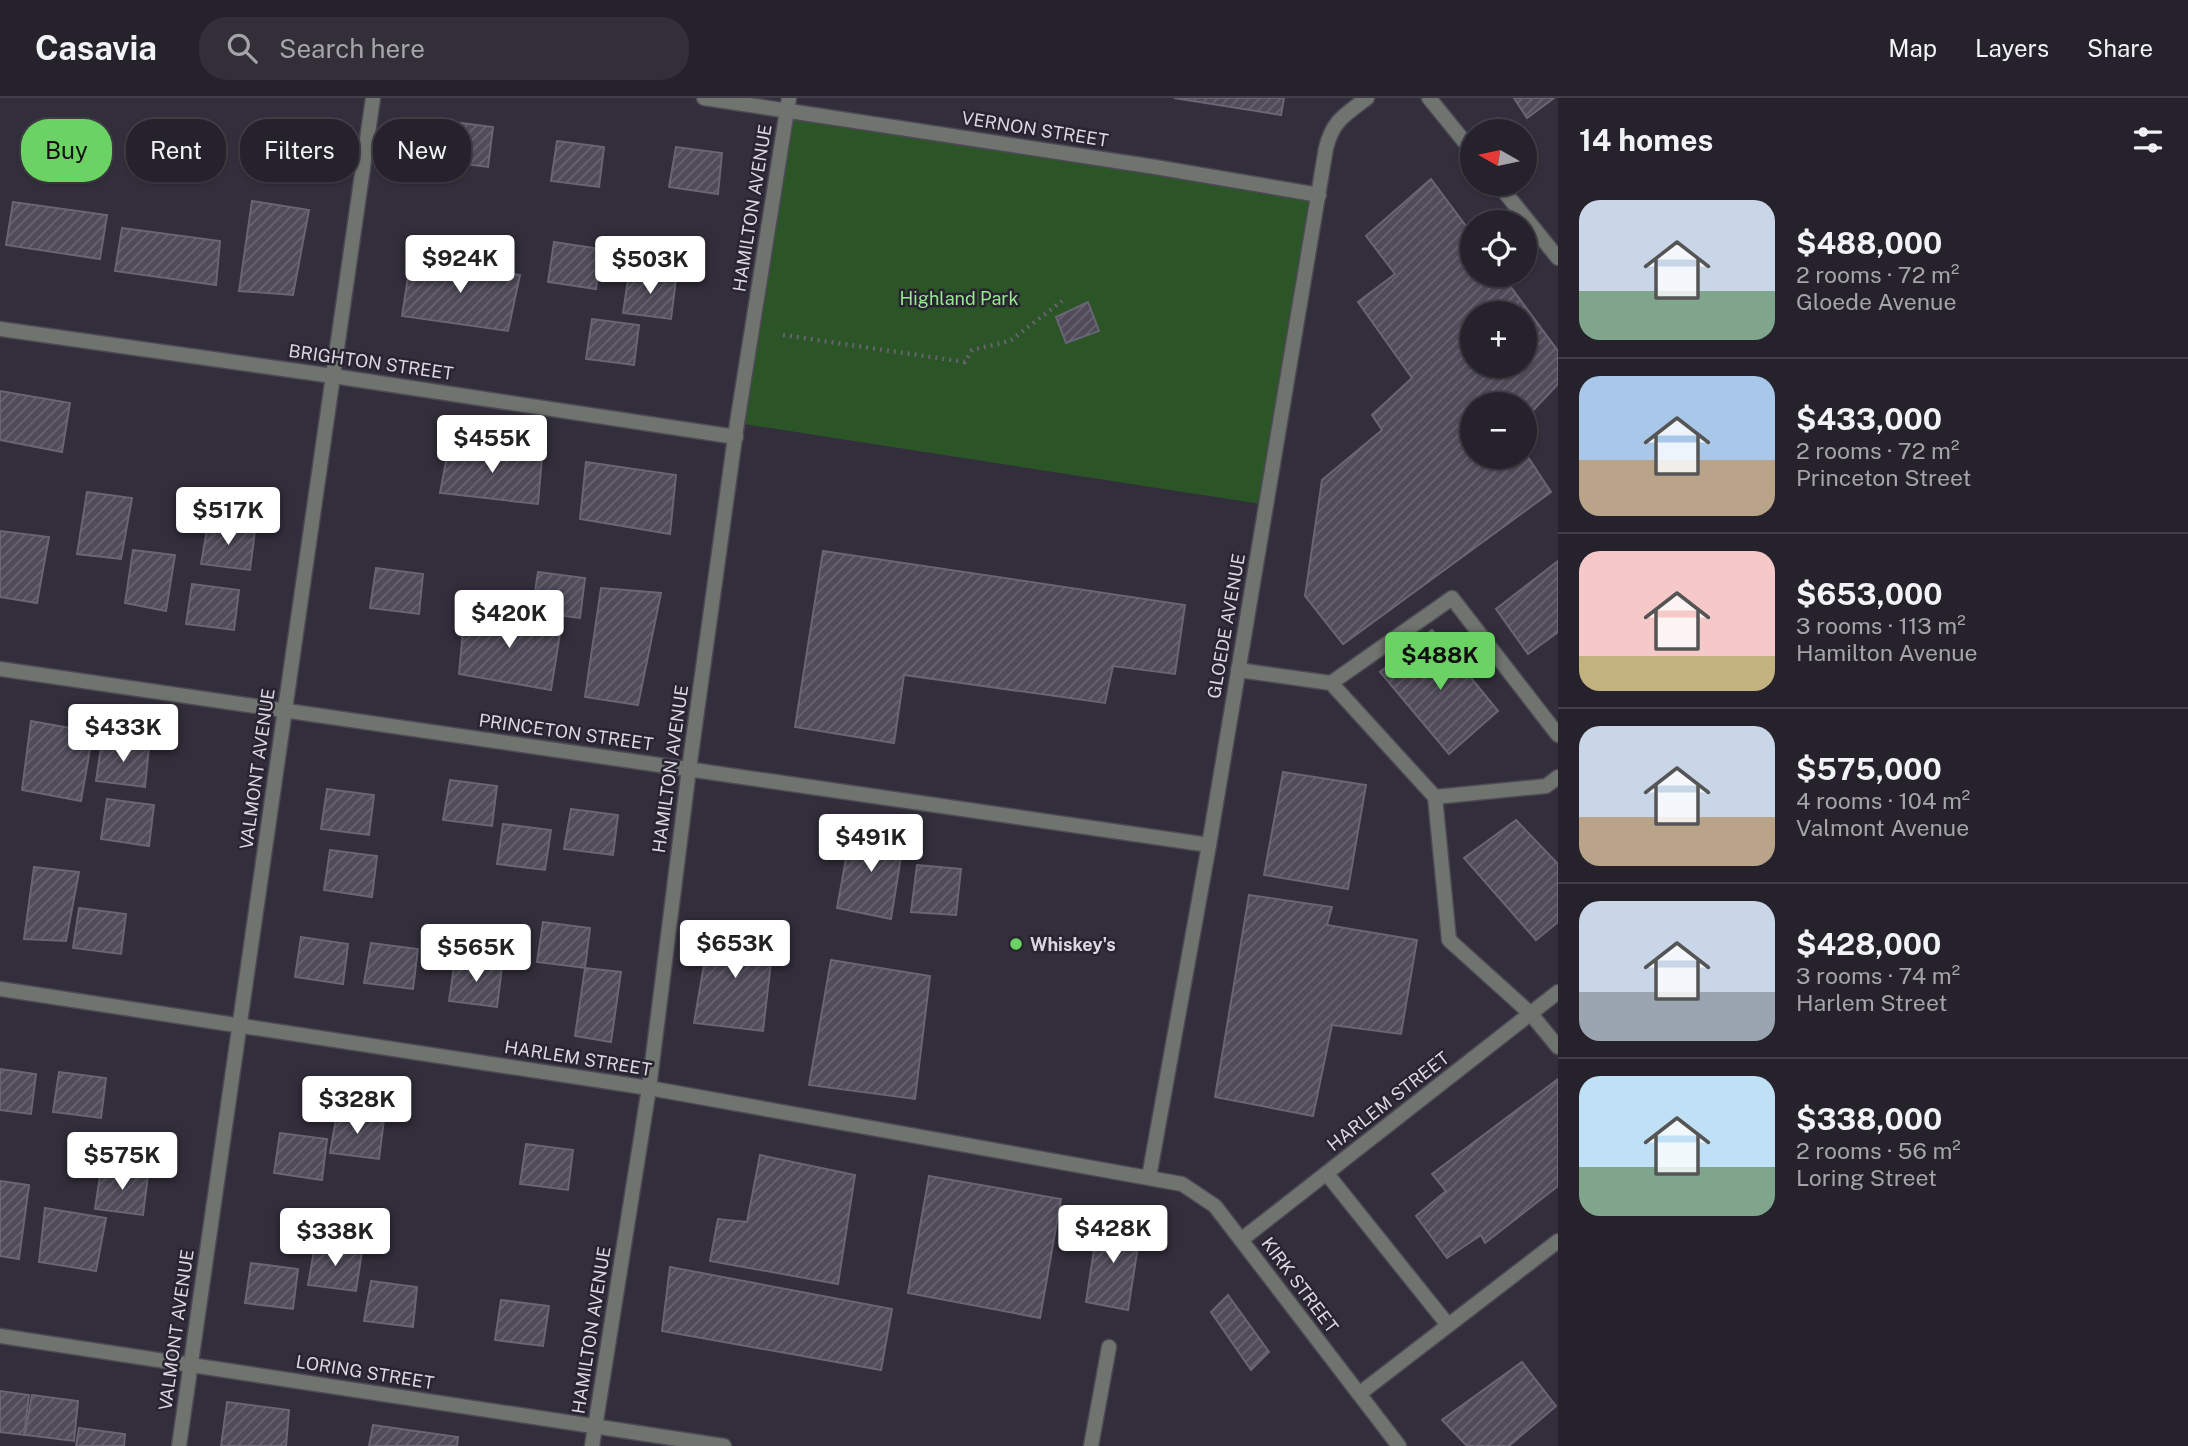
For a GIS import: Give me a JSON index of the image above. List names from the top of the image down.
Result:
{
  "streets": {
    "street": [
      "VERNON STREET",
      "HAMILTON AVENUE",
      "BRIGHTON STREET",
      "GLOEDE AVENUE",
      "PRINCETON STREET",
      "VALMONT AVENUE",
      "HARLEM STREET",
      "KIRK STREET",
      "LORING STREET"
    ]
  },
  "crossings": [
    ["VERNON STREET", "HAMILTON AVENUE"],
    ["VERNON STREET", "GLOEDE AVENUE"],
    ["HAMILTON AVENUE", "BRIGHTON STREET"],
    ["HAMILTON AVENUE", "PRINCETON STREET"],
    ["HAMILTON AVENUE", "HARLEM STREET"],
    ["HAMILTON AVENUE", "LORING STREET"],
    ["BRIGHTON STREET", "VALMONT AVENUE"],
    ["GLOEDE AVENUE", "PRINCETON STREET"],
    ["GLOEDE AVENUE", "HARLEM STREET"],
    ["GLOEDE AVENUE", "KIRK STREET"],
    ["PRINCETON STREET", "VALMONT AVENUE"],
    ["VALMONT AVENUE", "HARLEM STREET"],
    ["VALMONT AVENUE", "LORING STREET"],
    ["HARLEM STREET", "KIRK STREET"]
  ],
  "parks": ["Highland Park"],
  "places": ["Whiskey's"],
  "north": "left",
  "page": {
    "header": "Casavia",
    "search": "Search here",
    "nav": ["Map", "Layers", "Share"],
    "heading": "14 homes",
    "map_buttons": ["+", "−"],
    "chip": [
      "Buy",
      "Rent",
      "Filters",
      "New"
    ],
    "list": [
      {
        "name": "$488,000",
        "note": "2 rooms · 72 m² · Gloede Avenue"
      },
      {
        "name": "$433,000",
        "note": "2 rooms · 72 m² · Princeton Street"
      },
      {
        "name": "$653,000",
        "note": "3 rooms · 113 m² · Hamilton Avenue"
      },
      {
        "name": "$575,000",
        "note": "4 rooms · 104 m² · Valmont Avenue"
      },
      {
        "name": "$428,000",
        "note": "3 rooms · 74 m² · Harlem Street"
      },
      {
        "name": "$338,000",
        "note": "2 rooms · 56 m² · Loring Street"
      }
    ],
    "price": [
      "$924K",
      "$503K",
      "$455K",
      "$517K",
      "$420K",
      "$488K",
      "$433K",
      "$491K",
      "$653K",
      "$565K",
      "$328K",
      "$575K",
      "$428K",
      "$338K"
    ]
  }
}
